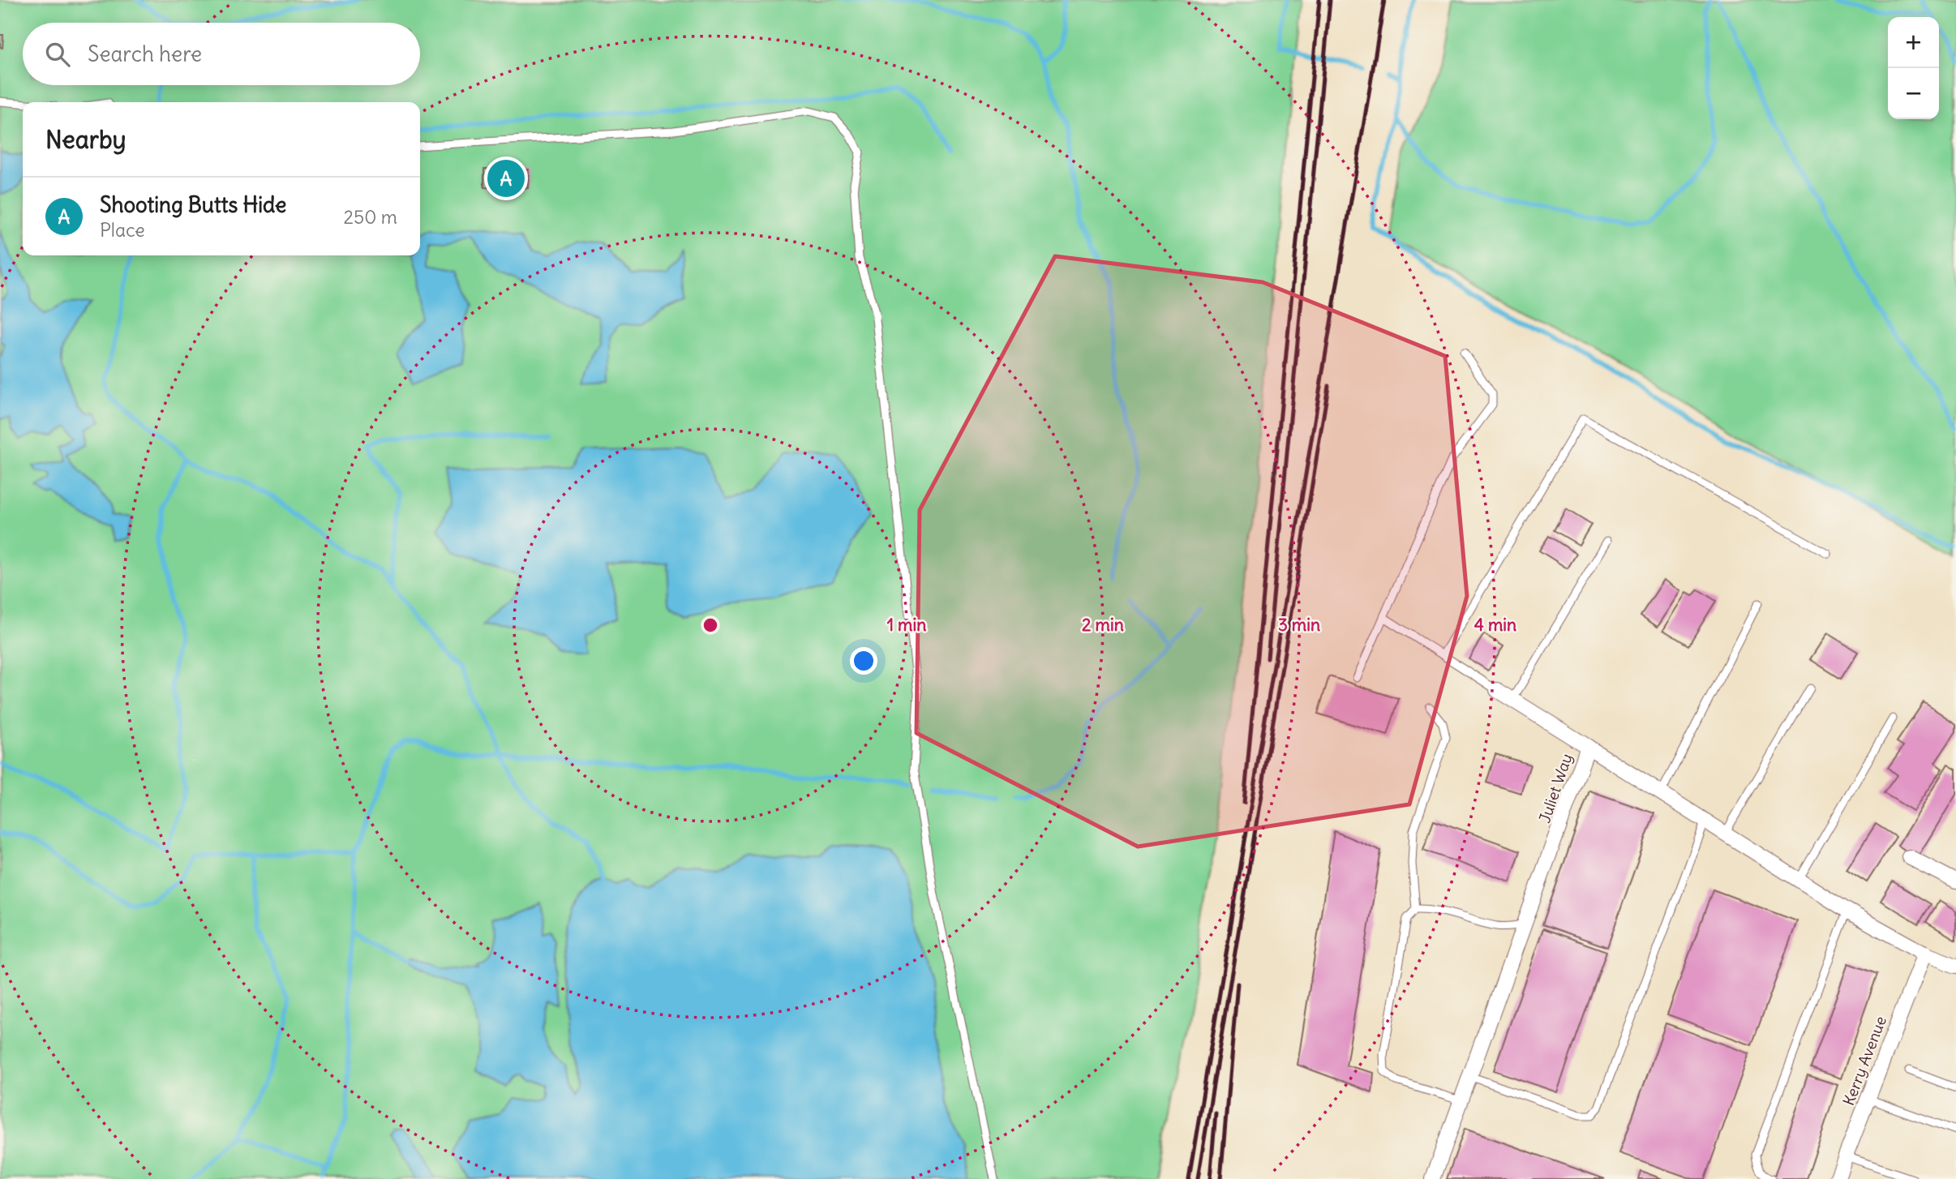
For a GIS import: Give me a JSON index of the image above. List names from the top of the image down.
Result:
{
  "streets": {
    "street": ["Juliet Way", "Kerry Avenue"]
  },
  "crossings": [
    ["Juliet Way", "Kerry Avenue"]
  ],
  "page": {
    "map_buttons": ["+", "−"],
    "search": "Search here",
    "heading": "Nearby",
    "pins": "A",
    "list": [
      {
        "mark": "A",
        "name": "Shooting Butts Hide",
        "note": "Place",
        "value": "250 m"
      }
    ]
  },
  "rings": [
    "1 min",
    "2 min",
    "3 min",
    "4 min"
  ]
}
